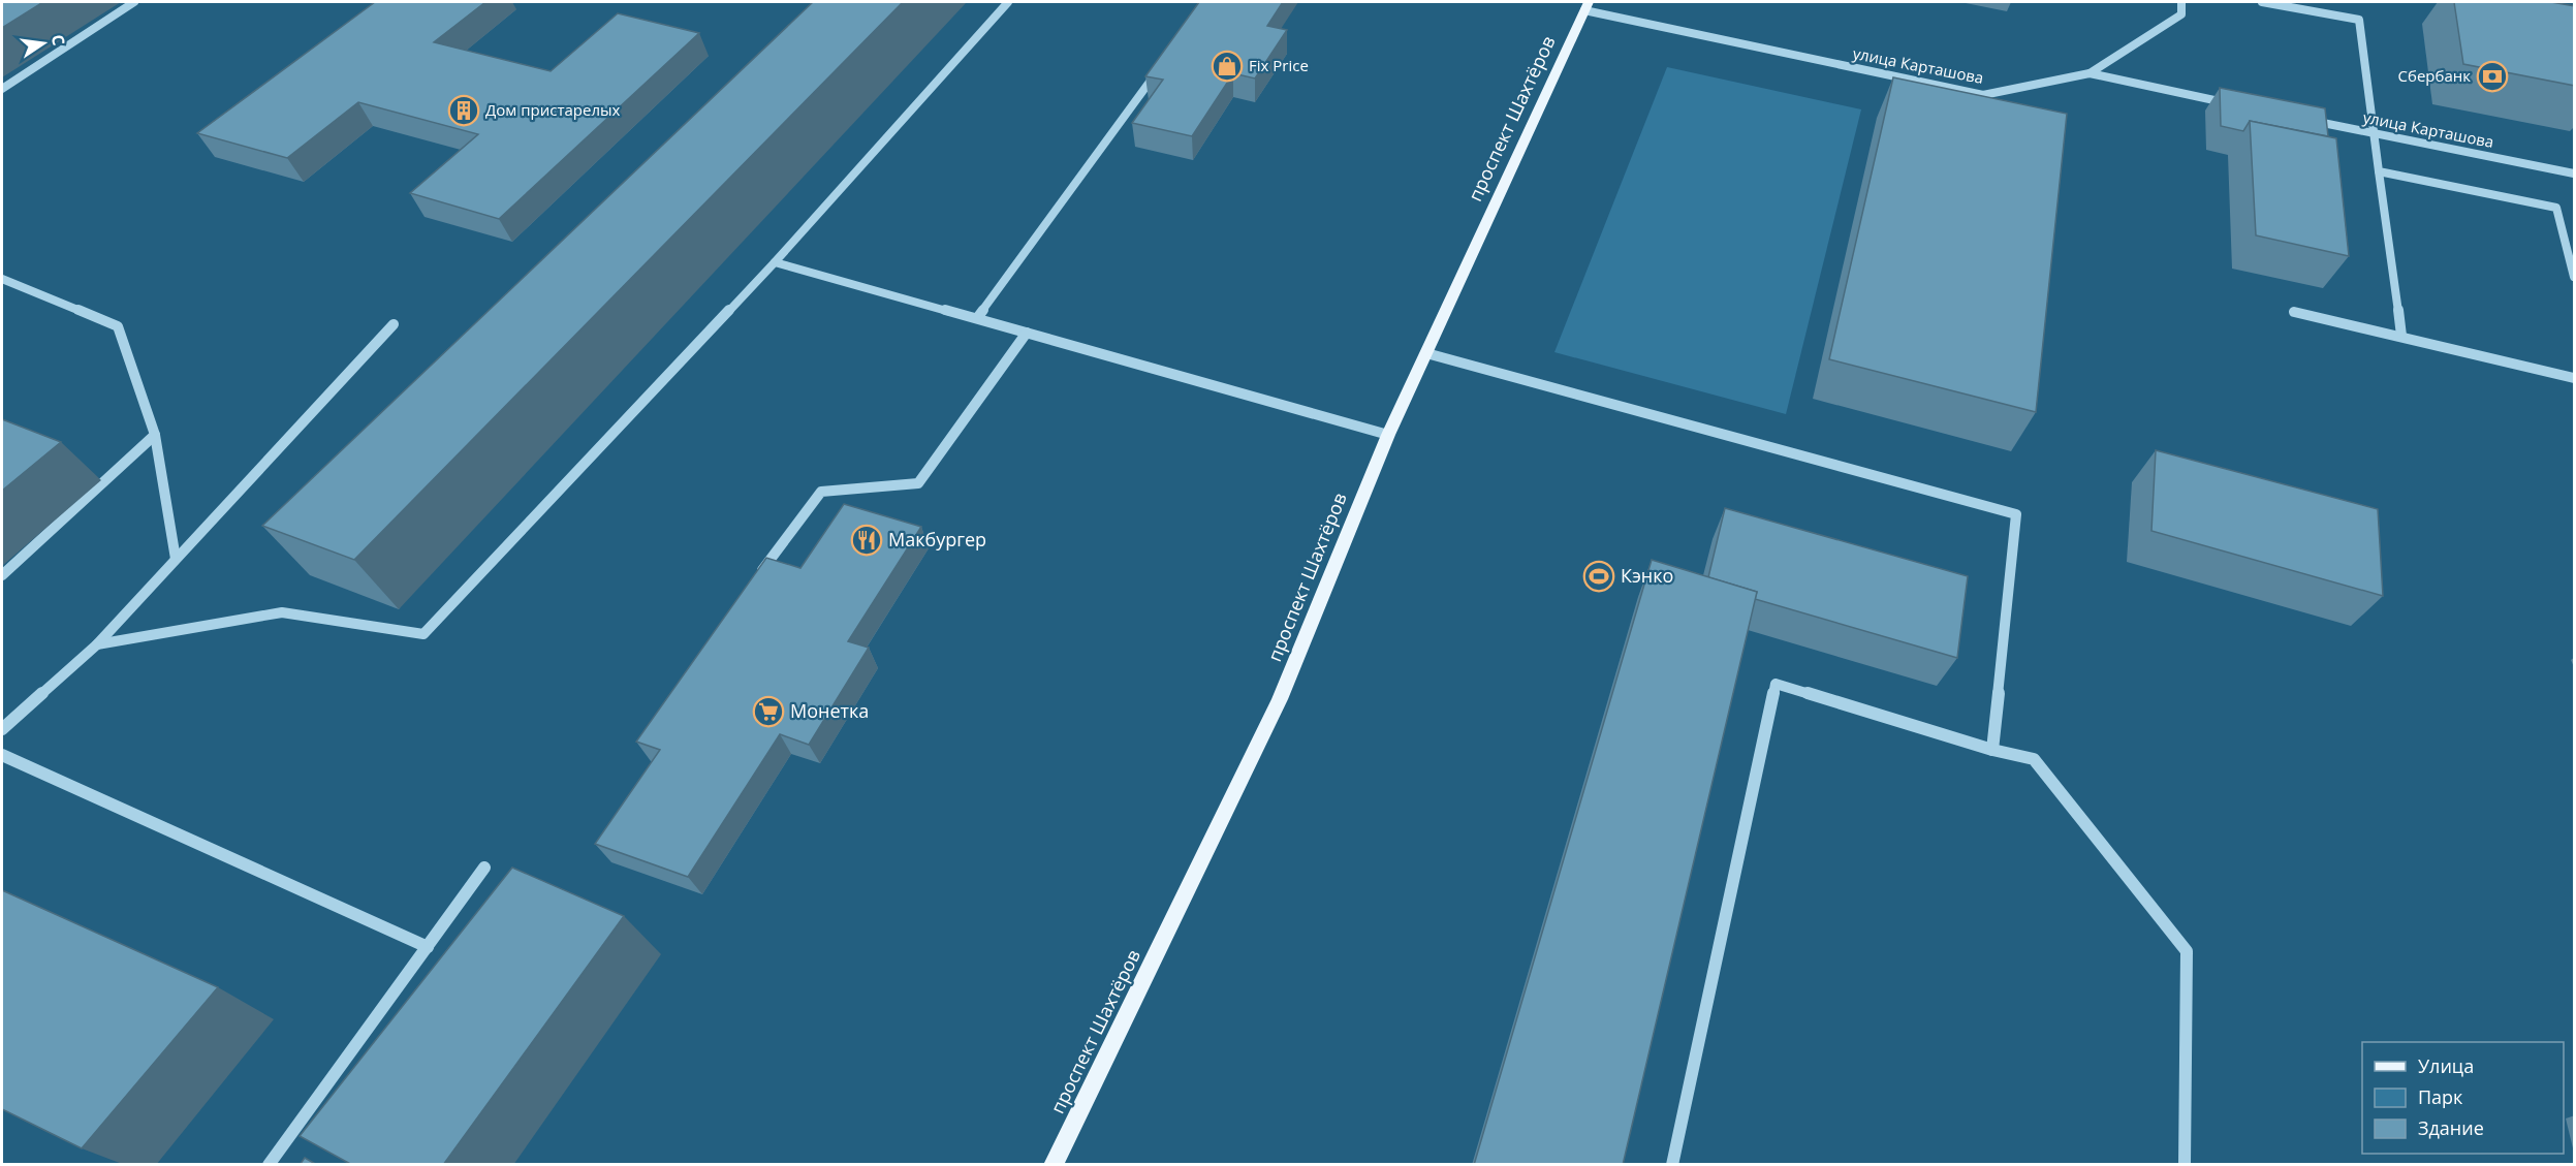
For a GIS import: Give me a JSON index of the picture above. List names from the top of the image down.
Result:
{
  "streets": {
    "main road": ["проспект Шахтёров"],
    "lane": ["улица Карташова"]
  },
  "crossings": [
    ["улица Карташова", "проспект Шахтёров"]
  ],
  "places": {
    "shop": ["Fix Price"],
    "bank": ["Сбербанк"],
    "building": ["Дом пристарелых"],
    "restaurant": ["Макбургер"],
    "sports": ["Кэнко"],
    "supermarket": ["Монетка"]
  },
  "legend": ["Улица", "Парк", "Здание"],
  "north": "right"
}
